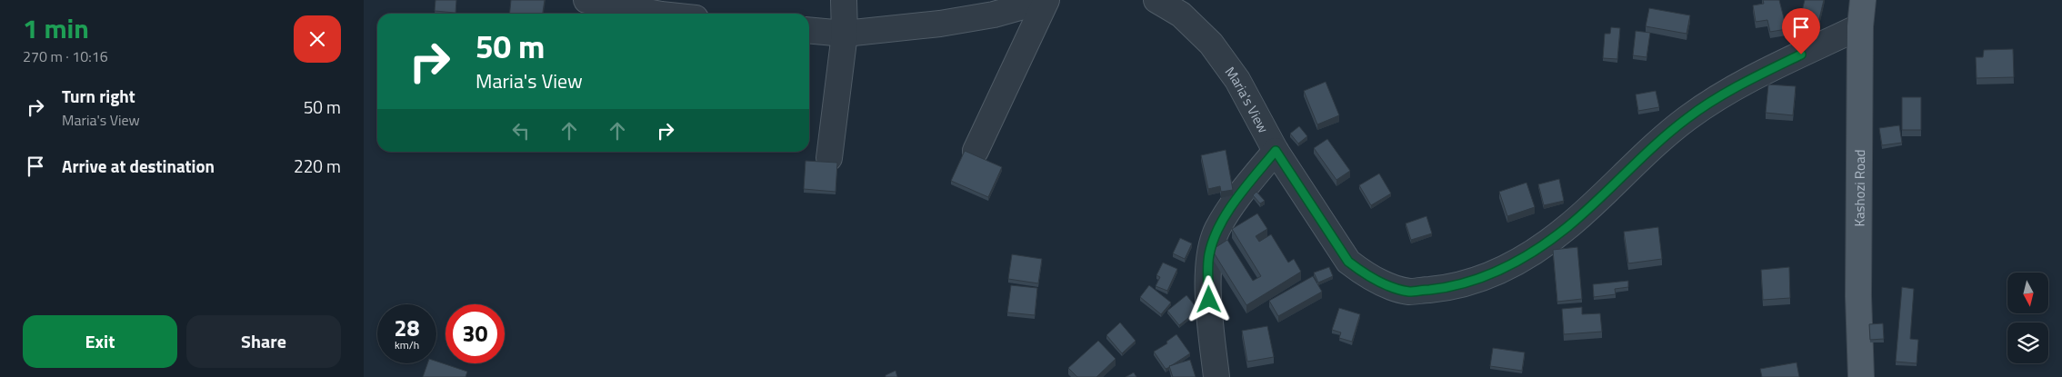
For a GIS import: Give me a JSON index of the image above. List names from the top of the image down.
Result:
{
  "streets": {
    "main road": ["Kashozi Road"],
    "street": ["Maria's View"]
  },
  "crossings": [
    ["Maria's View", "Kashozi Road"]
  ],
  "north": "bottom",
  "page": {
    "heading": ["1 min", "270 m · 10:16"],
    "turn": ["50 m", "Maria's View"],
    "list": [
      {
        "name": "Turn right",
        "note": "Maria's View",
        "value": "50 m"
      },
      {
        "name": "Arrive at destination",
        "value": "220 m"
      }
    ],
    "speed": "28 km/h",
    "limit": "30",
    "buttons": ["Exit", "Share"]
  }
}
